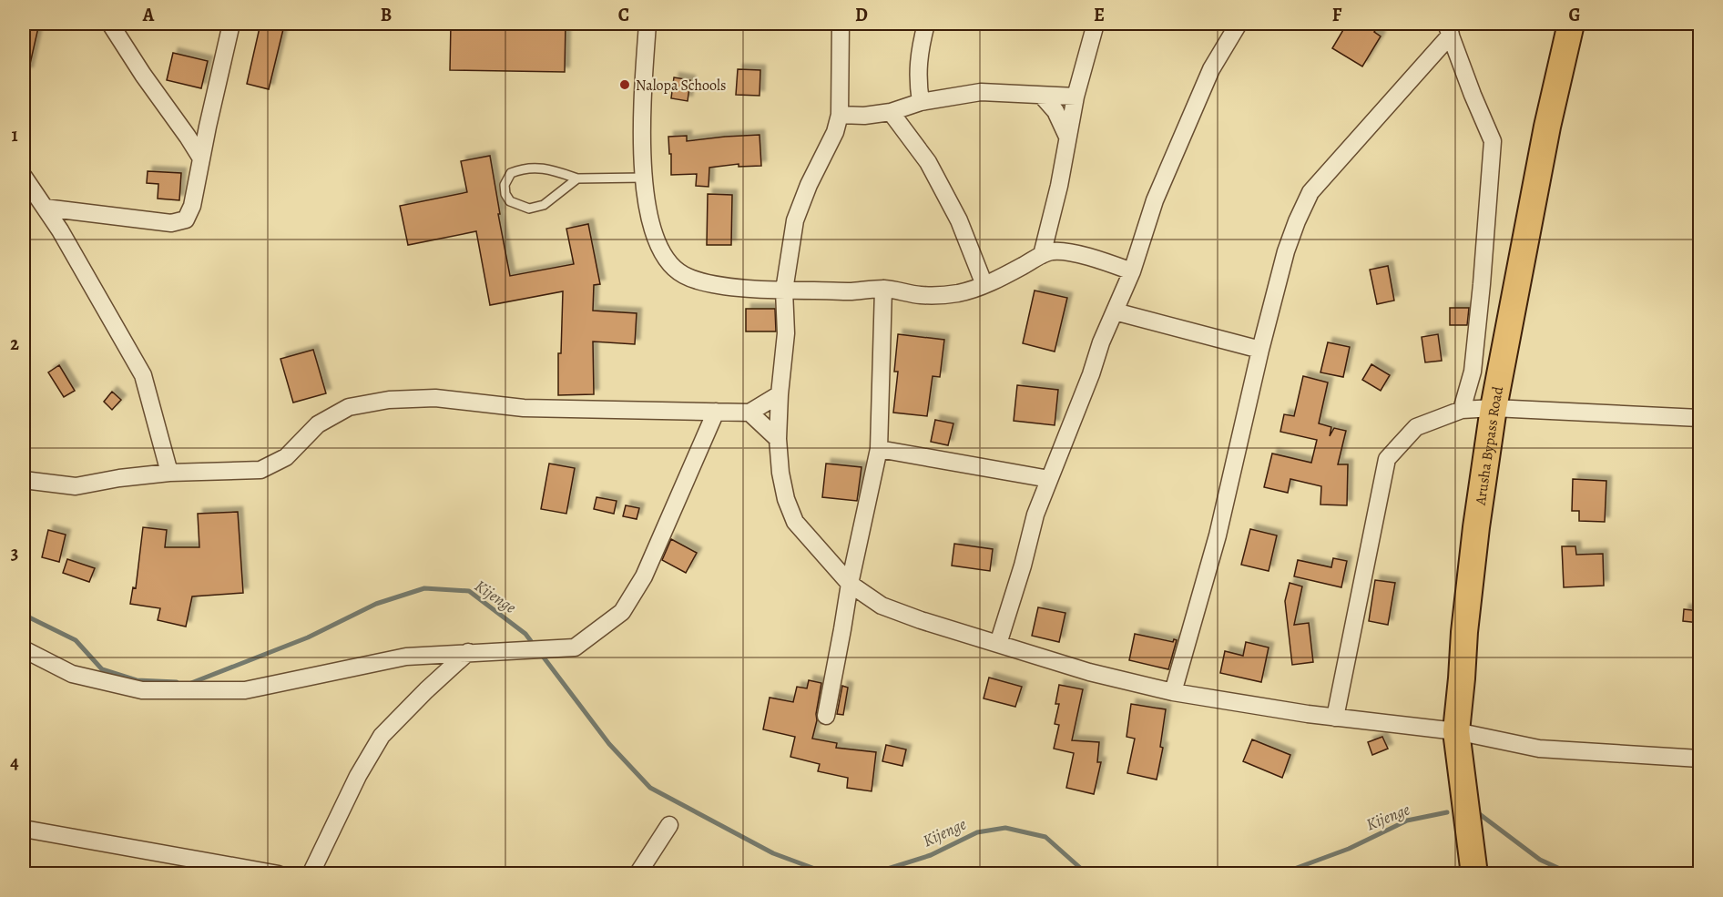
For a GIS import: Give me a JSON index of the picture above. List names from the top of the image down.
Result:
{
  "streets": {
    "main road": ["Arusha Bypass Road"]
  },
  "water": ["Kijenge"],
  "places": ["Nalopa Schools"],
  "grid": {
    "columns": [
      "A",
      "B",
      "C",
      "D",
      "E",
      "F",
      "G"
    ],
    "rows": [
      "1",
      "2",
      "3",
      "4"
    ]
  }
}
